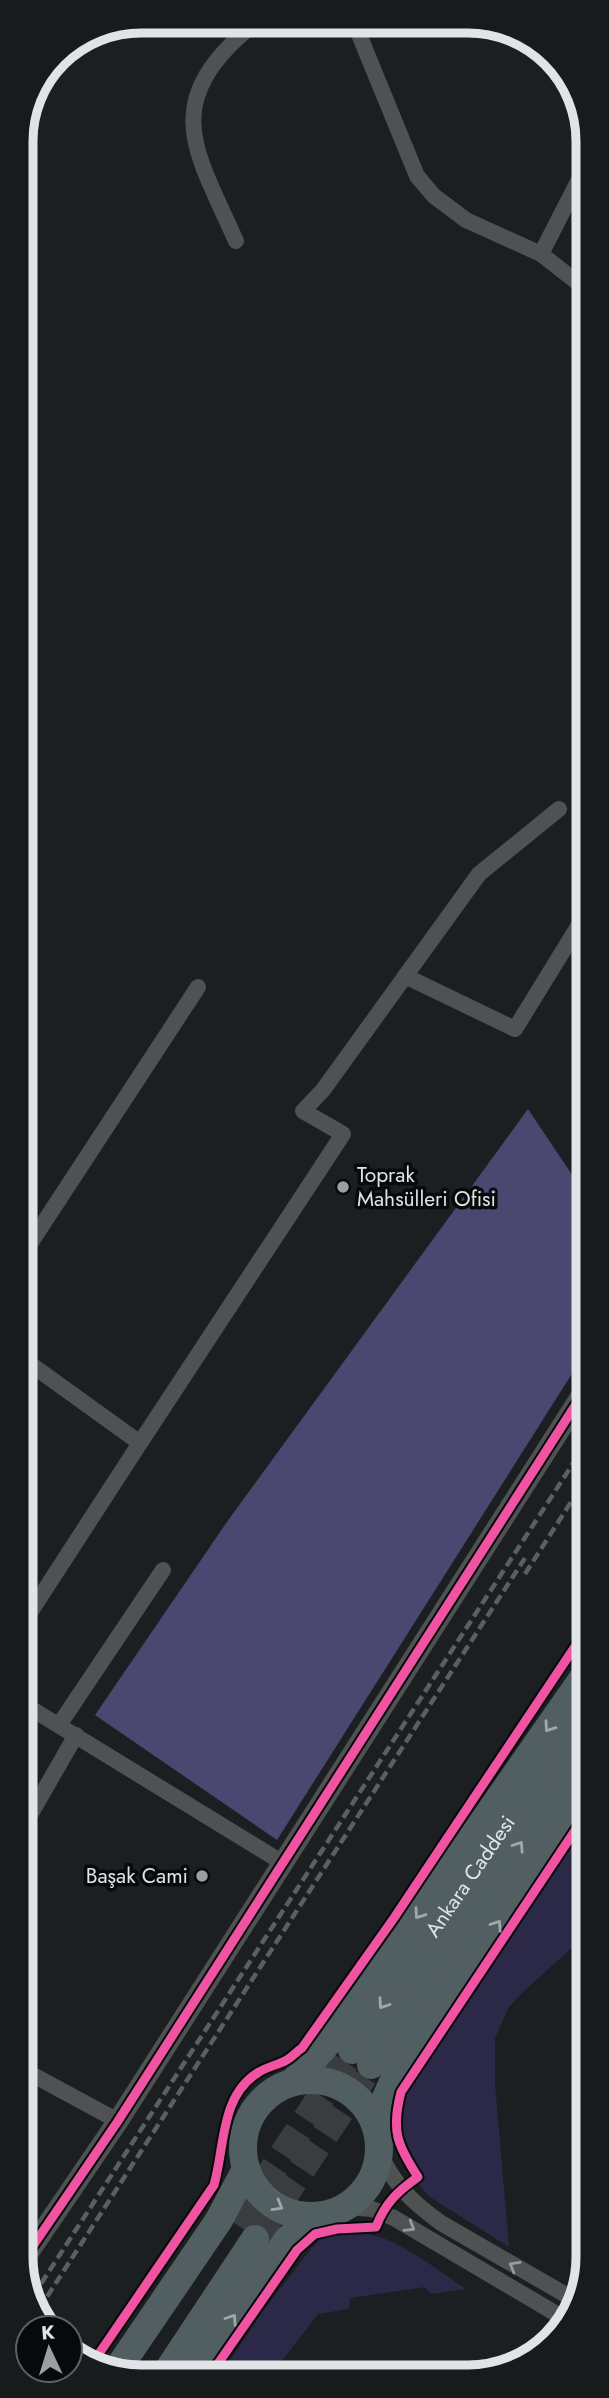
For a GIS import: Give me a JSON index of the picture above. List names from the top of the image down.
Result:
{
  "streets": {
    "highway": ["Ankara Caddesi"]
  },
  "places": ["Toprak Mahsülleri Ofisi", "Başak Cami"],
  "north": "top"
}
